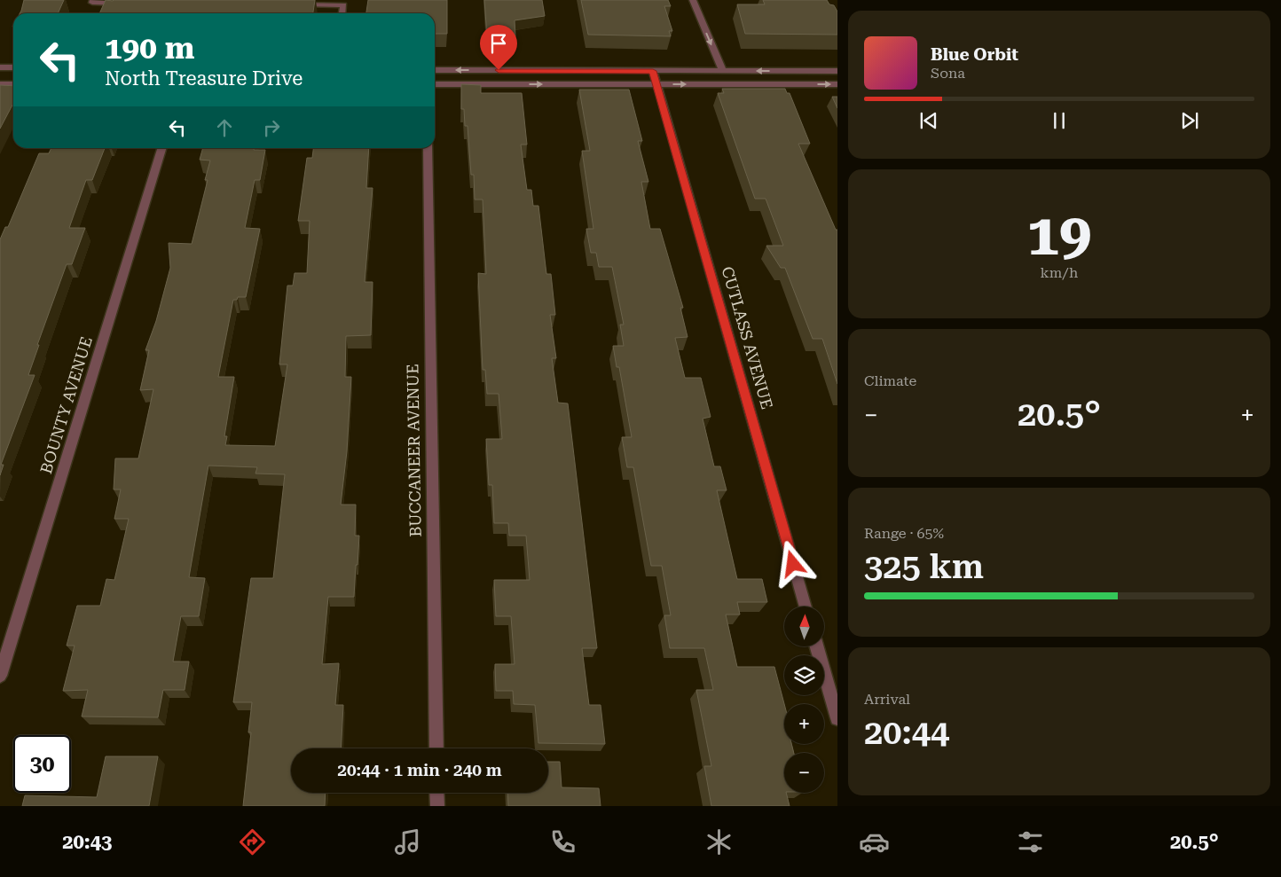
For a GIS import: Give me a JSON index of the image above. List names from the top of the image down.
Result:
{
  "streets": {
    "street": ["CUTLASS AVENUE", "BOUNTY AVENUE", "BUCCANEER AVENUE"]
  },
  "north": "top",
  "page": {
    "turn": ["190 m", "North Treasure Drive"],
    "song": ["Blue Orbit", "Sona"],
    "tile": [
      ["19", "km/h"],
      "Climate",
      ["Range · 65%", "325 km"],
      ["Arrival", "20:44"]
    ],
    "heat": ["−", "20.5°", "+"],
    "map_buttons": ["+", "−"],
    "limit": "30",
    "trip": "20:44 · 1 min · 240 m",
    "tabs": ["20:43", "20.5°"]
  }
}
